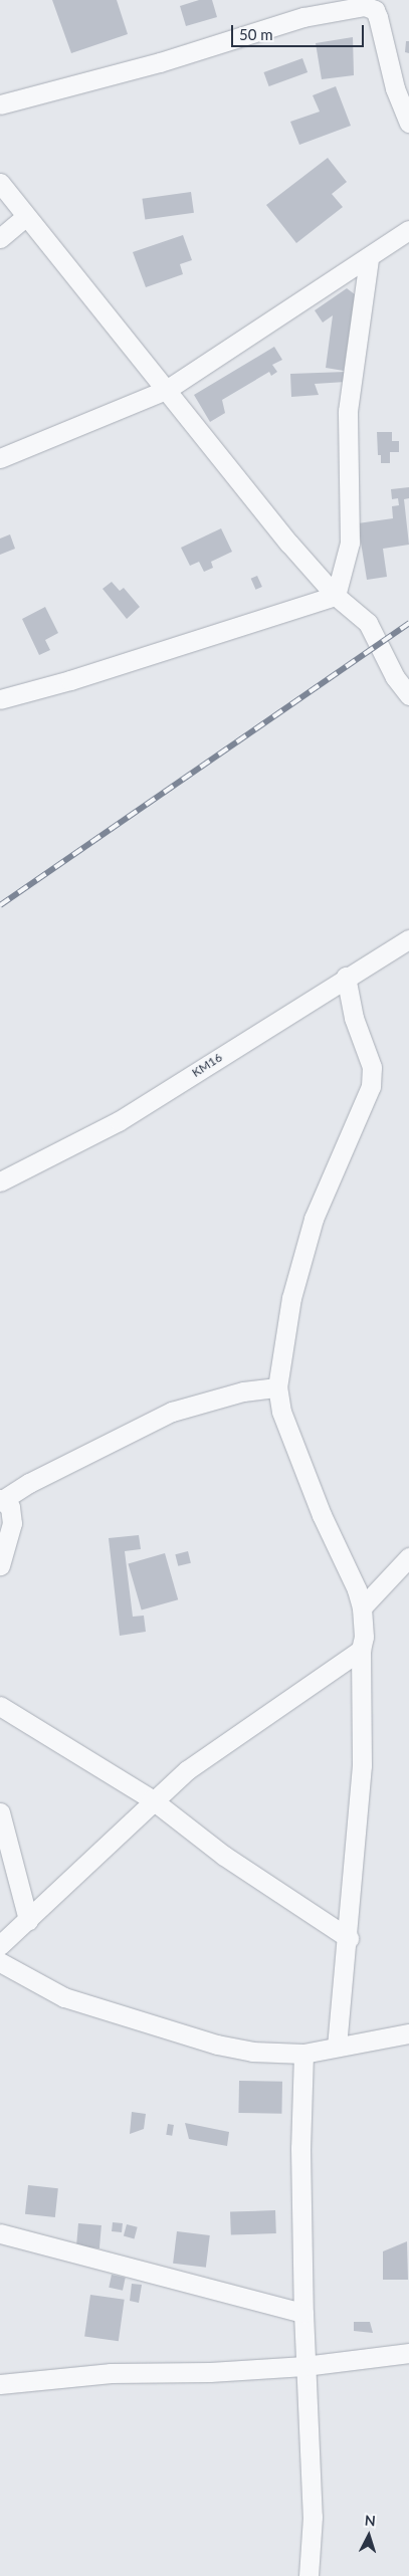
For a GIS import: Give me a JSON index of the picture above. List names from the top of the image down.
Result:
{
  "streets": {
    "street": ["KM16"]
  },
  "scale_bar": "50 m",
  "north": "top"
}
